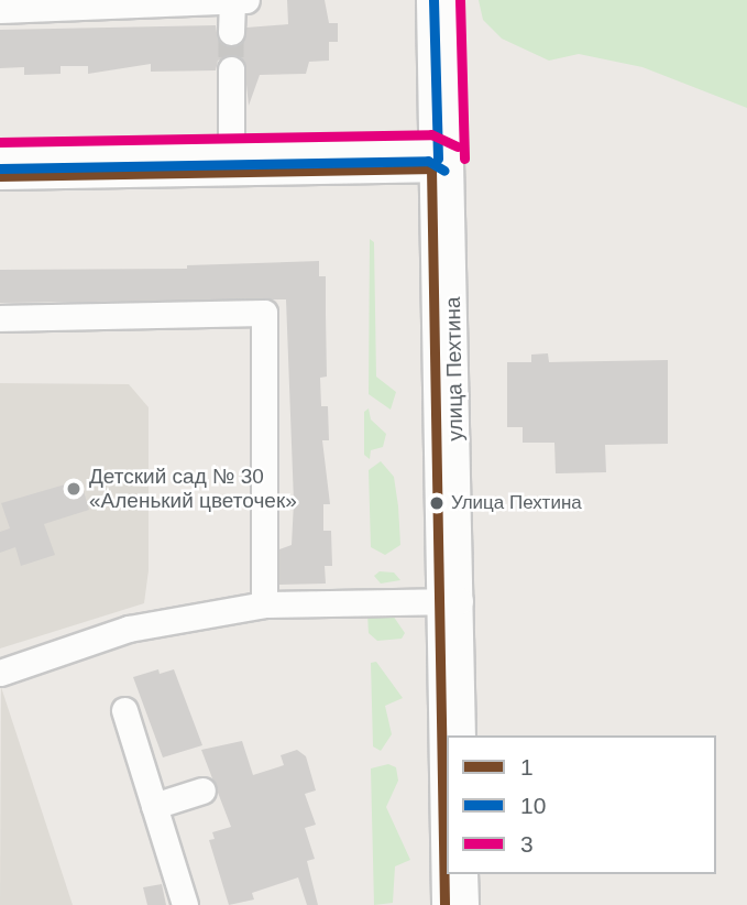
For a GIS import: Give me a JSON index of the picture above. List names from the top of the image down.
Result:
{
  "streets": {
    "street": ["улица Пехтина"]
  },
  "places": ["Детский сад № 30 «Аленький цветочек»", "Улица Пехтина"],
  "lines": ["transit line 10", "transit line 3", "transit line 1"],
  "legend": ["1", "10", "3"]
}
